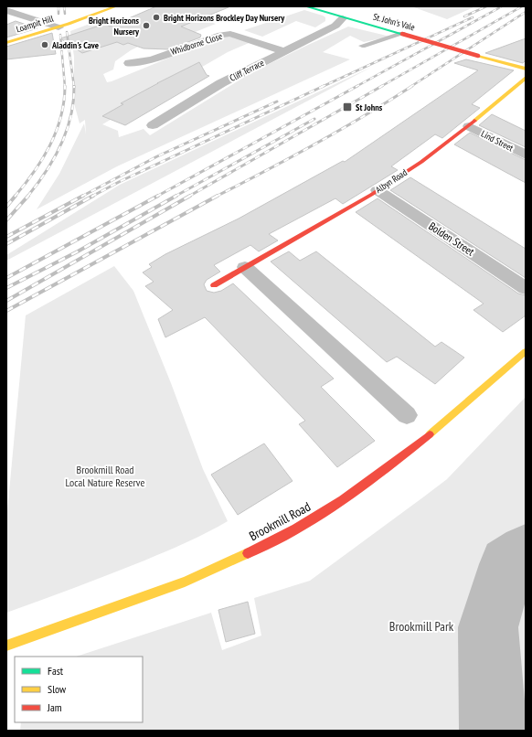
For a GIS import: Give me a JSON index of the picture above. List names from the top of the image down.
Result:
{
  "streets": {
    "main road": [
      "St. John's Vale",
      "Loampit Hill",
      "Albyn Road",
      "Brookmill Road"
    ],
    "street": [
      "Whidborne Close",
      "Cliff Terrace",
      "Lind Street",
      "Bolden Street"
    ]
  },
  "crossings": [
    ["St. John's Vale", "Cliff Terrace"],
    ["Whidborne Close", "Cliff Terrace"],
    ["Lind Street", "Albyn Road"],
    ["Albyn Road", "Bolden Street"]
  ],
  "parks": ["Brookmill Road Local Nature Reserve", "Brookmill Park"],
  "places": {
    "other": ["Bright Horizons Brockley Day Nursery", "Bright Horizons Nursery", "Aladdin's Cave"],
    "transit": ["St Johns"]
  },
  "legend": ["Fast", "Slow", "Jam"]
}
